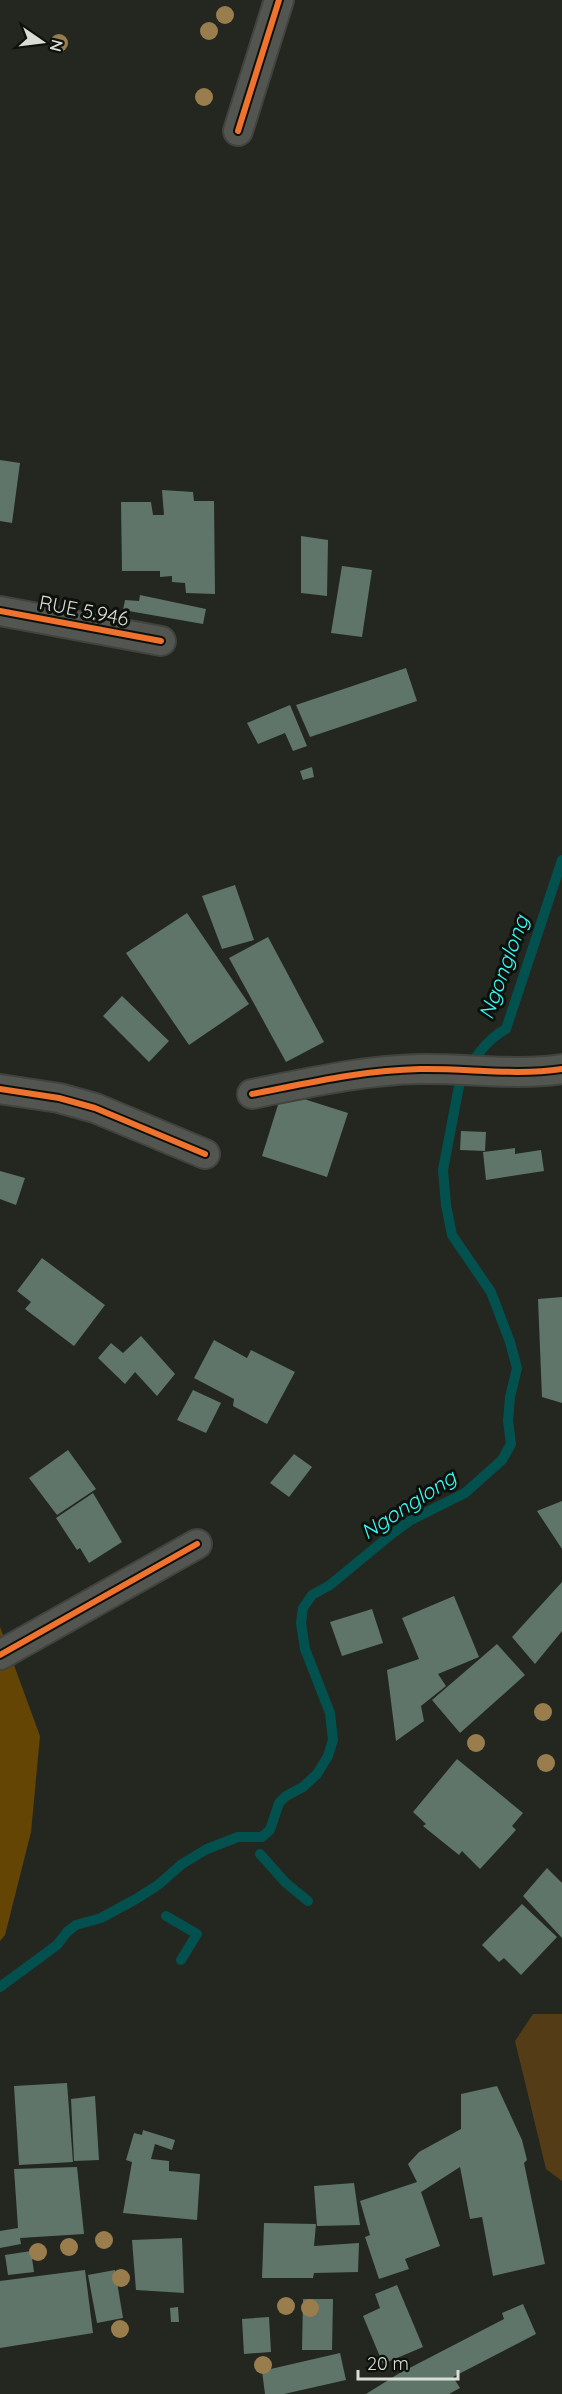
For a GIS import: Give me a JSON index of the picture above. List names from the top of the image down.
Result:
{
  "streets": {
    "street": ["RUE 5.946"]
  },
  "water": ["Ngonglong"],
  "scale_bar": "20 m",
  "north": "right"
}
